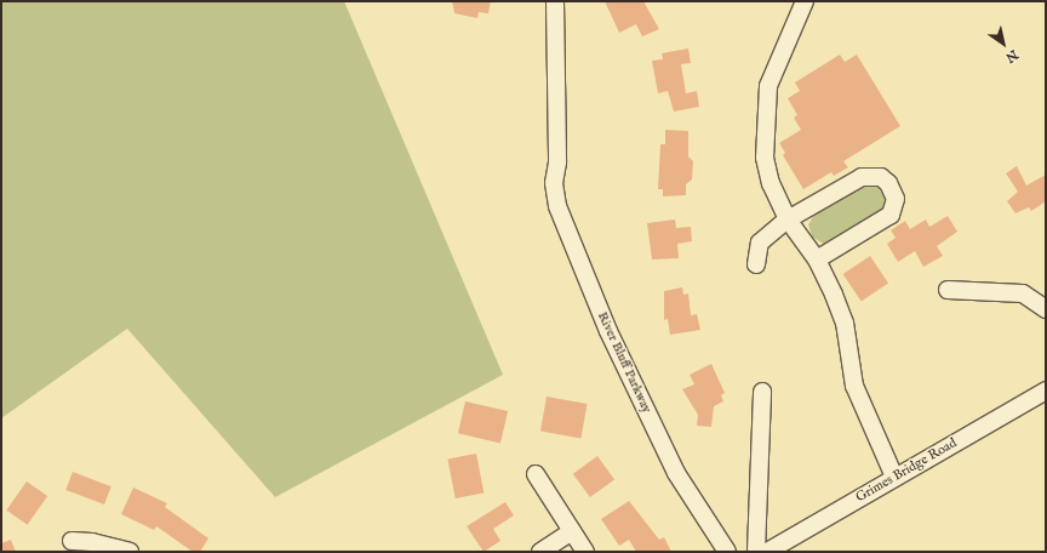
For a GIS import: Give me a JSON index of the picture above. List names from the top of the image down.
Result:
{
  "streets": {
    "street": ["River Bluff Parkway", "Grimes Bridge Road"]
  },
  "north": "bottom right"
}
